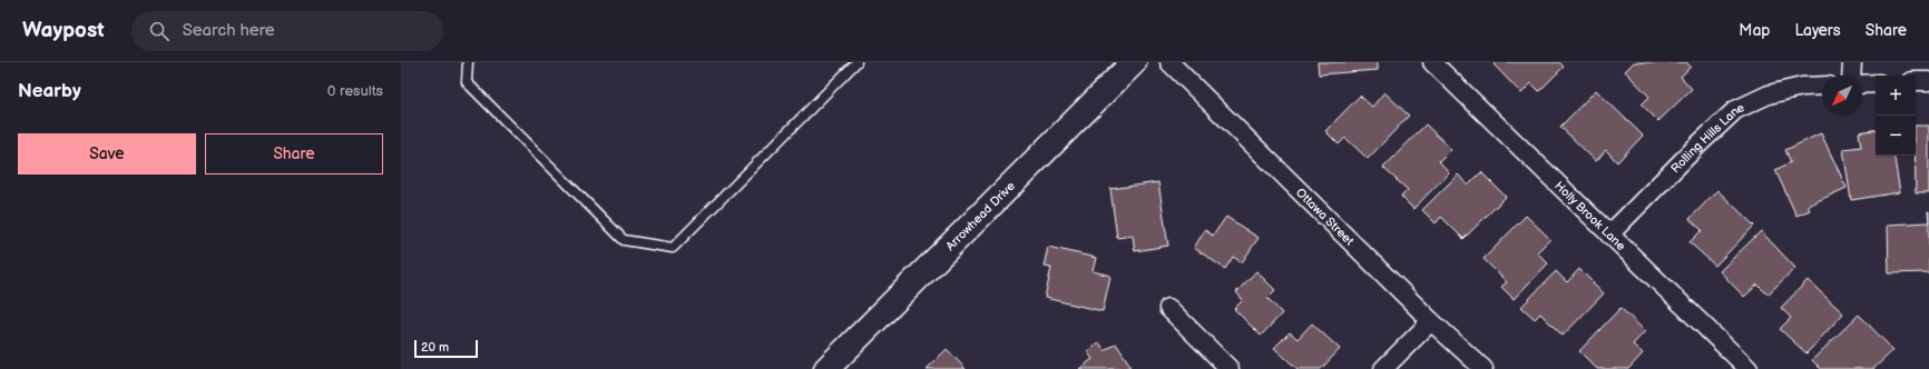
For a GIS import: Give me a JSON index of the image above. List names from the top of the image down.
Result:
{
  "streets": {
    "main road": ["Arrowhead Drive"],
    "street": ["Rolling Hills Lane", "Holly Brook Lane", "Ottawa Street"]
  },
  "crossings": [
    ["Rolling Hills Lane", "Holly Brook Lane"]
  ],
  "scale_bar": "20 m",
  "north": "bottom left",
  "page": {
    "header": "Waypost",
    "search": "Search here",
    "nav": ["Map", "Layers", "Share"],
    "heading": ["Nearby", "0 results"],
    "map_buttons": ["+", "−"],
    "buttons": ["Save", "Share"],
    "scale": "20 m"
  }
}
